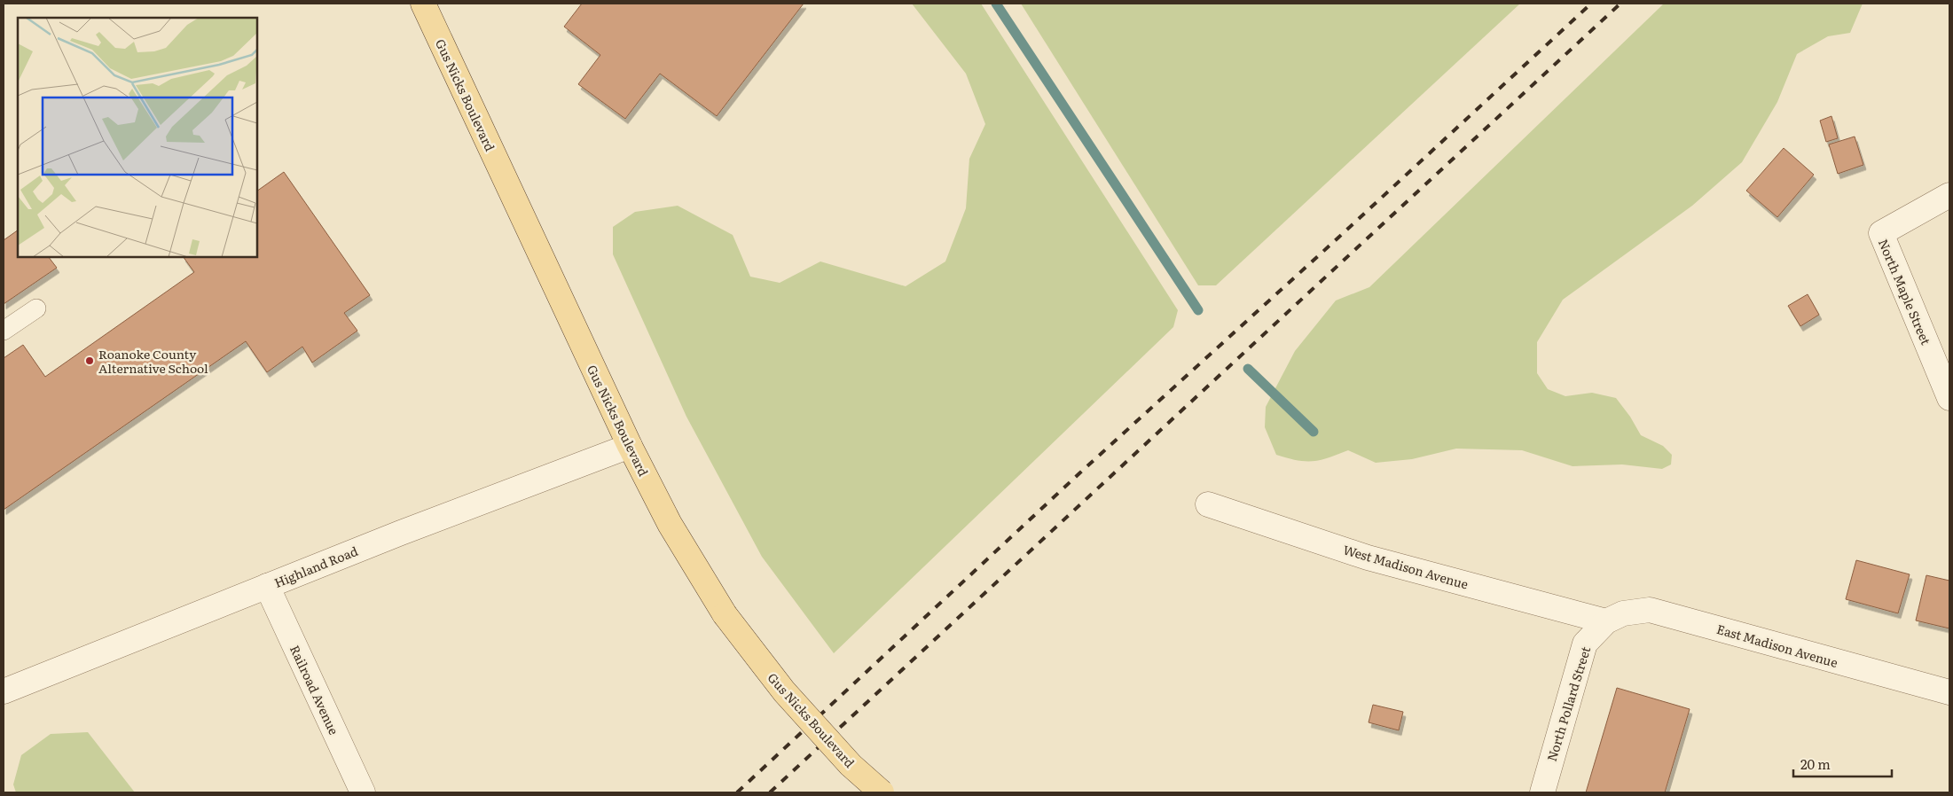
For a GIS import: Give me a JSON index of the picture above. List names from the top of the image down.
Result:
{
  "streets": {
    "main road": ["Gus Nicks Boulevard"],
    "street": [
      "North Maple Street",
      "Highland Road",
      "West Madison Avenue",
      "East Madison Avenue",
      "Railroad Avenue",
      "North Pollard Street"
    ]
  },
  "crossings": [
    ["Gus Nicks Boulevard", "Highland Road"],
    ["Highland Road", "Railroad Avenue"],
    ["West Madison Avenue", "East Madison Avenue"],
    ["West Madison Avenue", "North Pollard Street"],
    ["East Madison Avenue", "North Pollard Street"]
  ],
  "places": ["Roanoke County Alternative School"],
  "scale_bar": "20 m"
}
